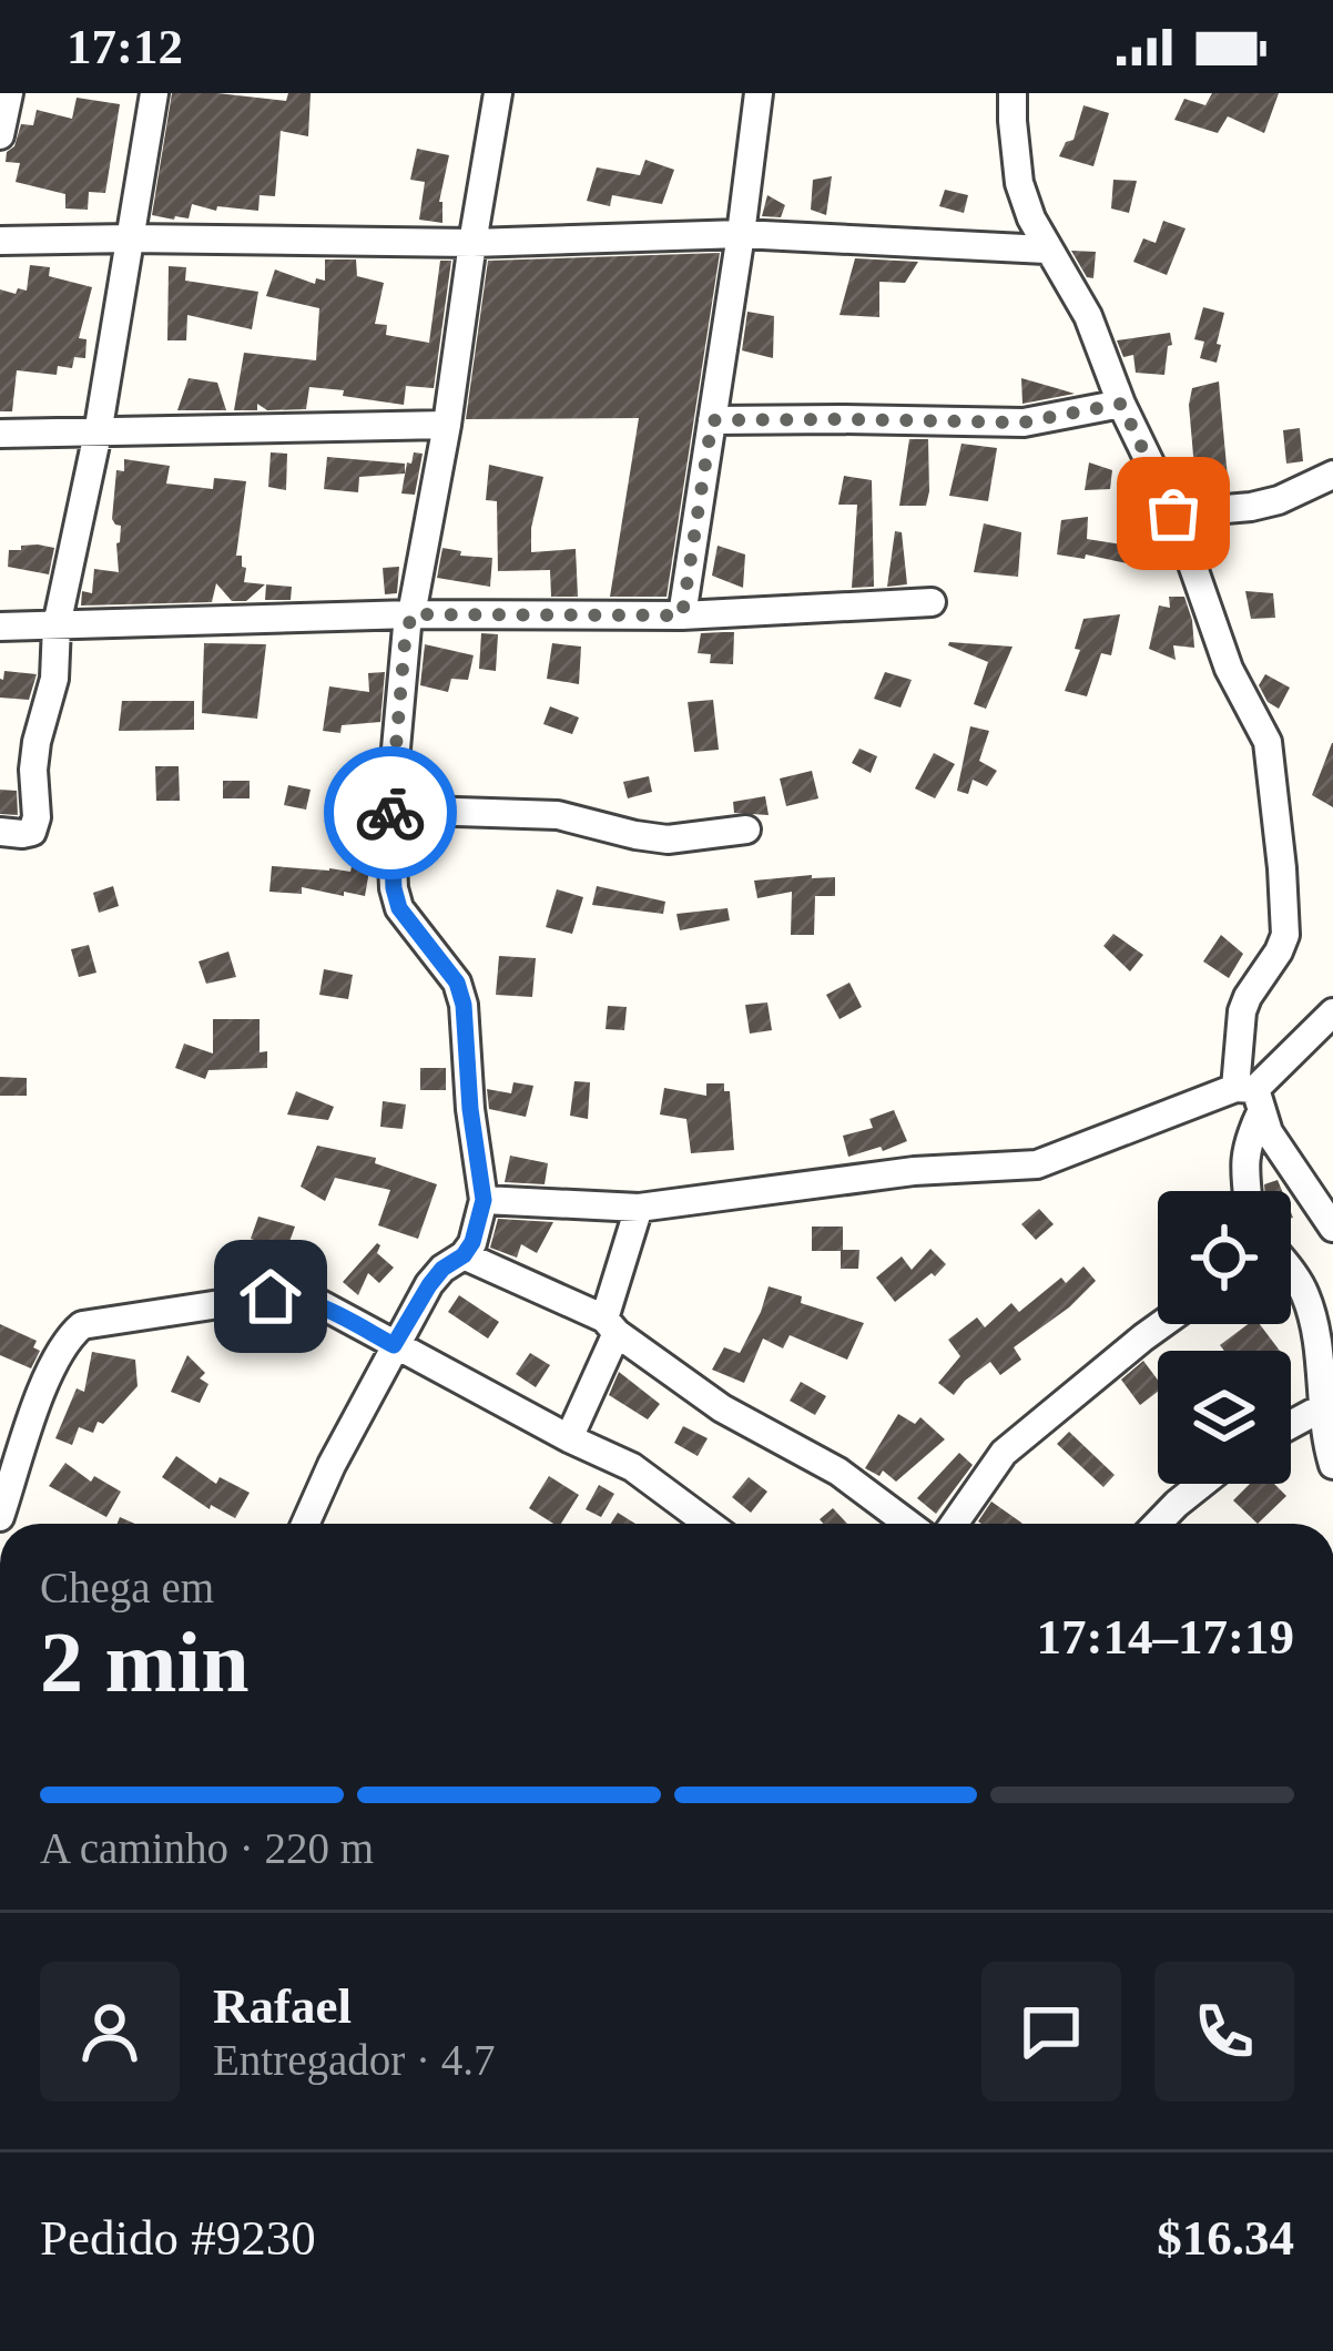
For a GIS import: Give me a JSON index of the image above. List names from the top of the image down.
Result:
{
  "page": {
    "status": "17:12",
    "heading": ["2 min", "Chega em", "17:14–17:19"],
    "panel": [
      "Rafael",
      "Entregador · 4.7",
      "Pedido #9230",
      "$16.34"
    ],
    "bar": "A caminho · 220 m"
  }
}
